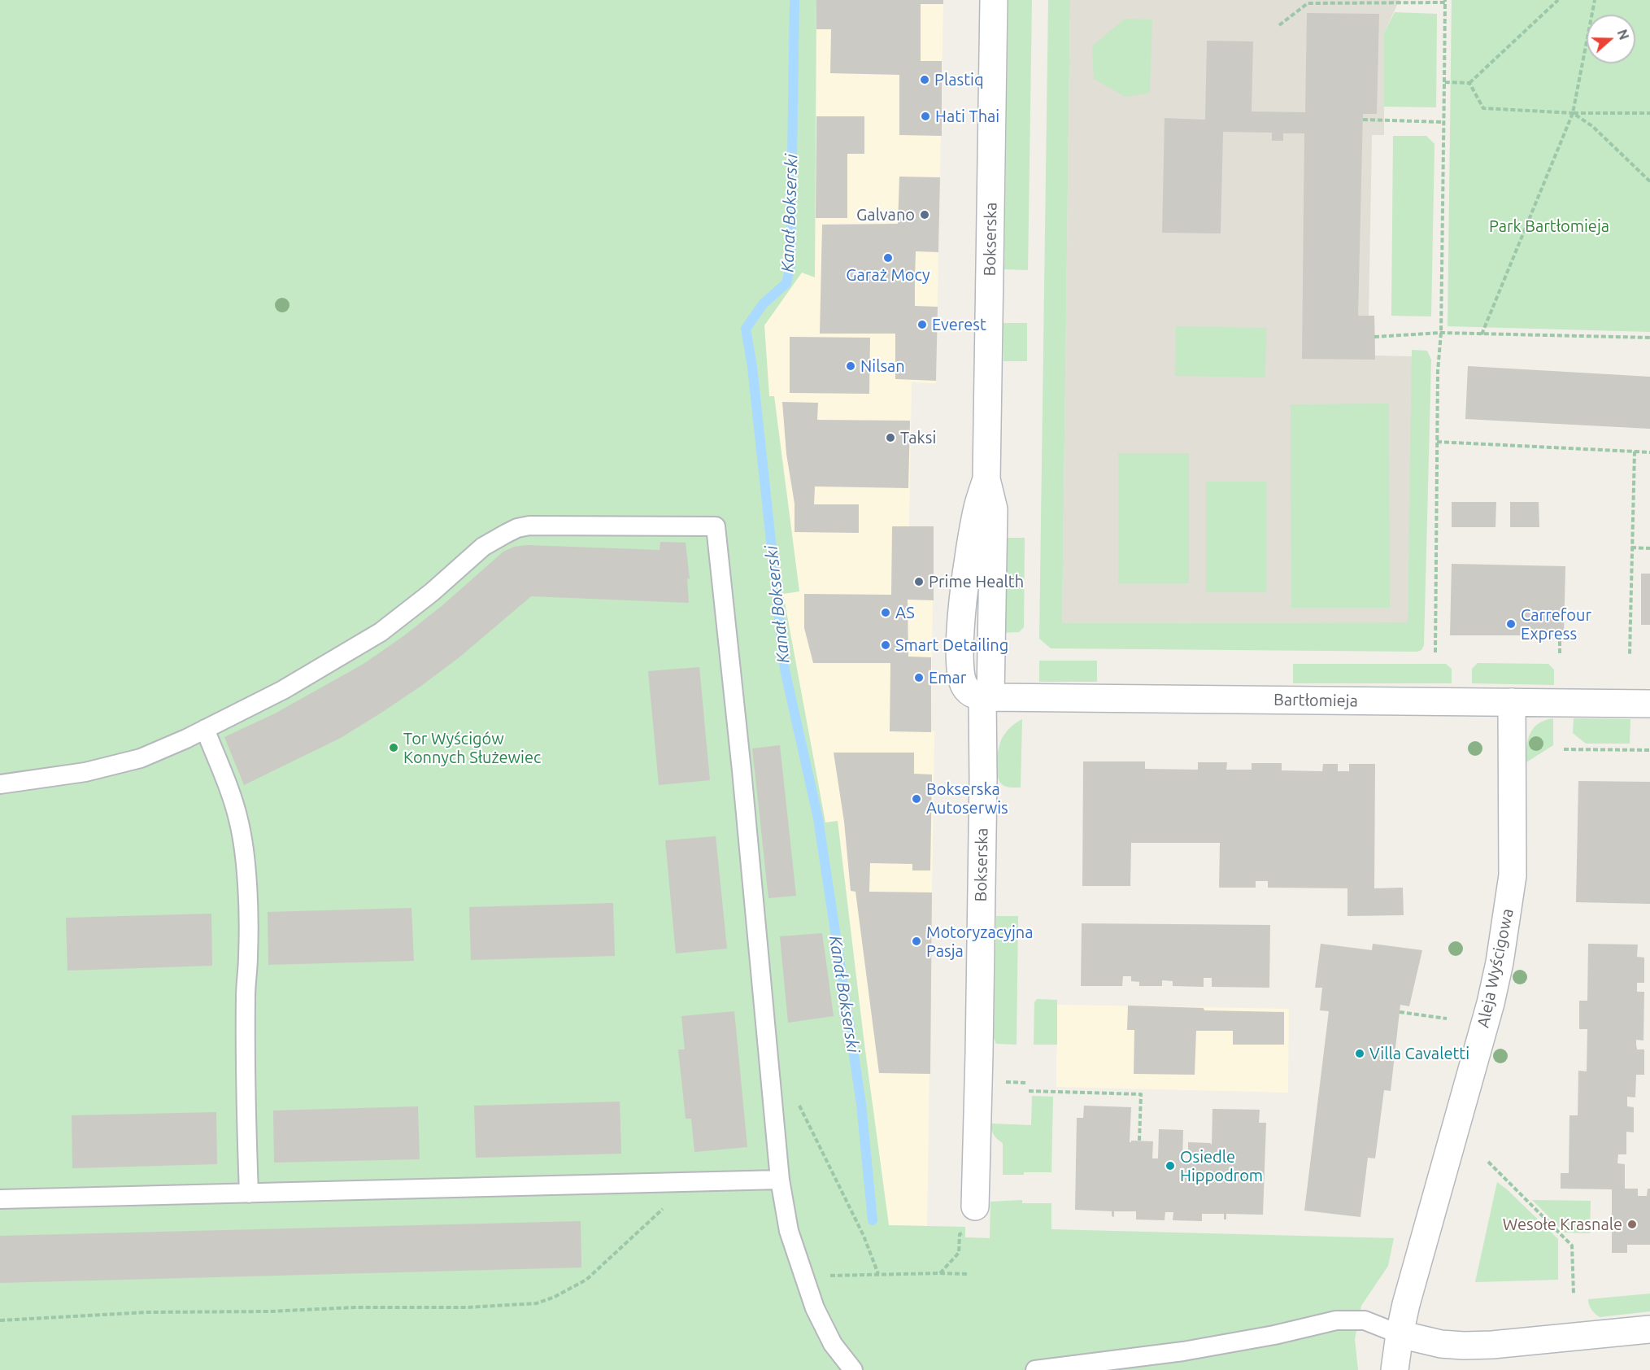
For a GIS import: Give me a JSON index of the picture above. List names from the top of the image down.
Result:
{
  "streets": {
    "street": ["Bokserska", "Bartłomieja", "Aleja Wyścigowa"]
  },
  "crossings": [
    ["Bokserska", "Bartłomieja"],
    ["Bartłomieja", "Aleja Wyścigowa"]
  ],
  "water": ["Kanał Bokserski"],
  "parks": ["Park Bartłomieja"],
  "places": [
    "Plastiq",
    "Hati Thai",
    "Galvano",
    "Garaż Mocy",
    "Everest",
    "Nilsan",
    "Taksi",
    "Prime Health",
    "AS",
    "Carrefour Express",
    "Smart Detailing",
    "Emar",
    "Tor Wyścigów Konnych Służewiec",
    "Bokserska Autoserwis",
    "Motoryzacyjna Pasja",
    "Villa Cavaletti",
    "Osiedle Hippodrom",
    "Wesołe Krasnale"
  ],
  "north": "right"
}
